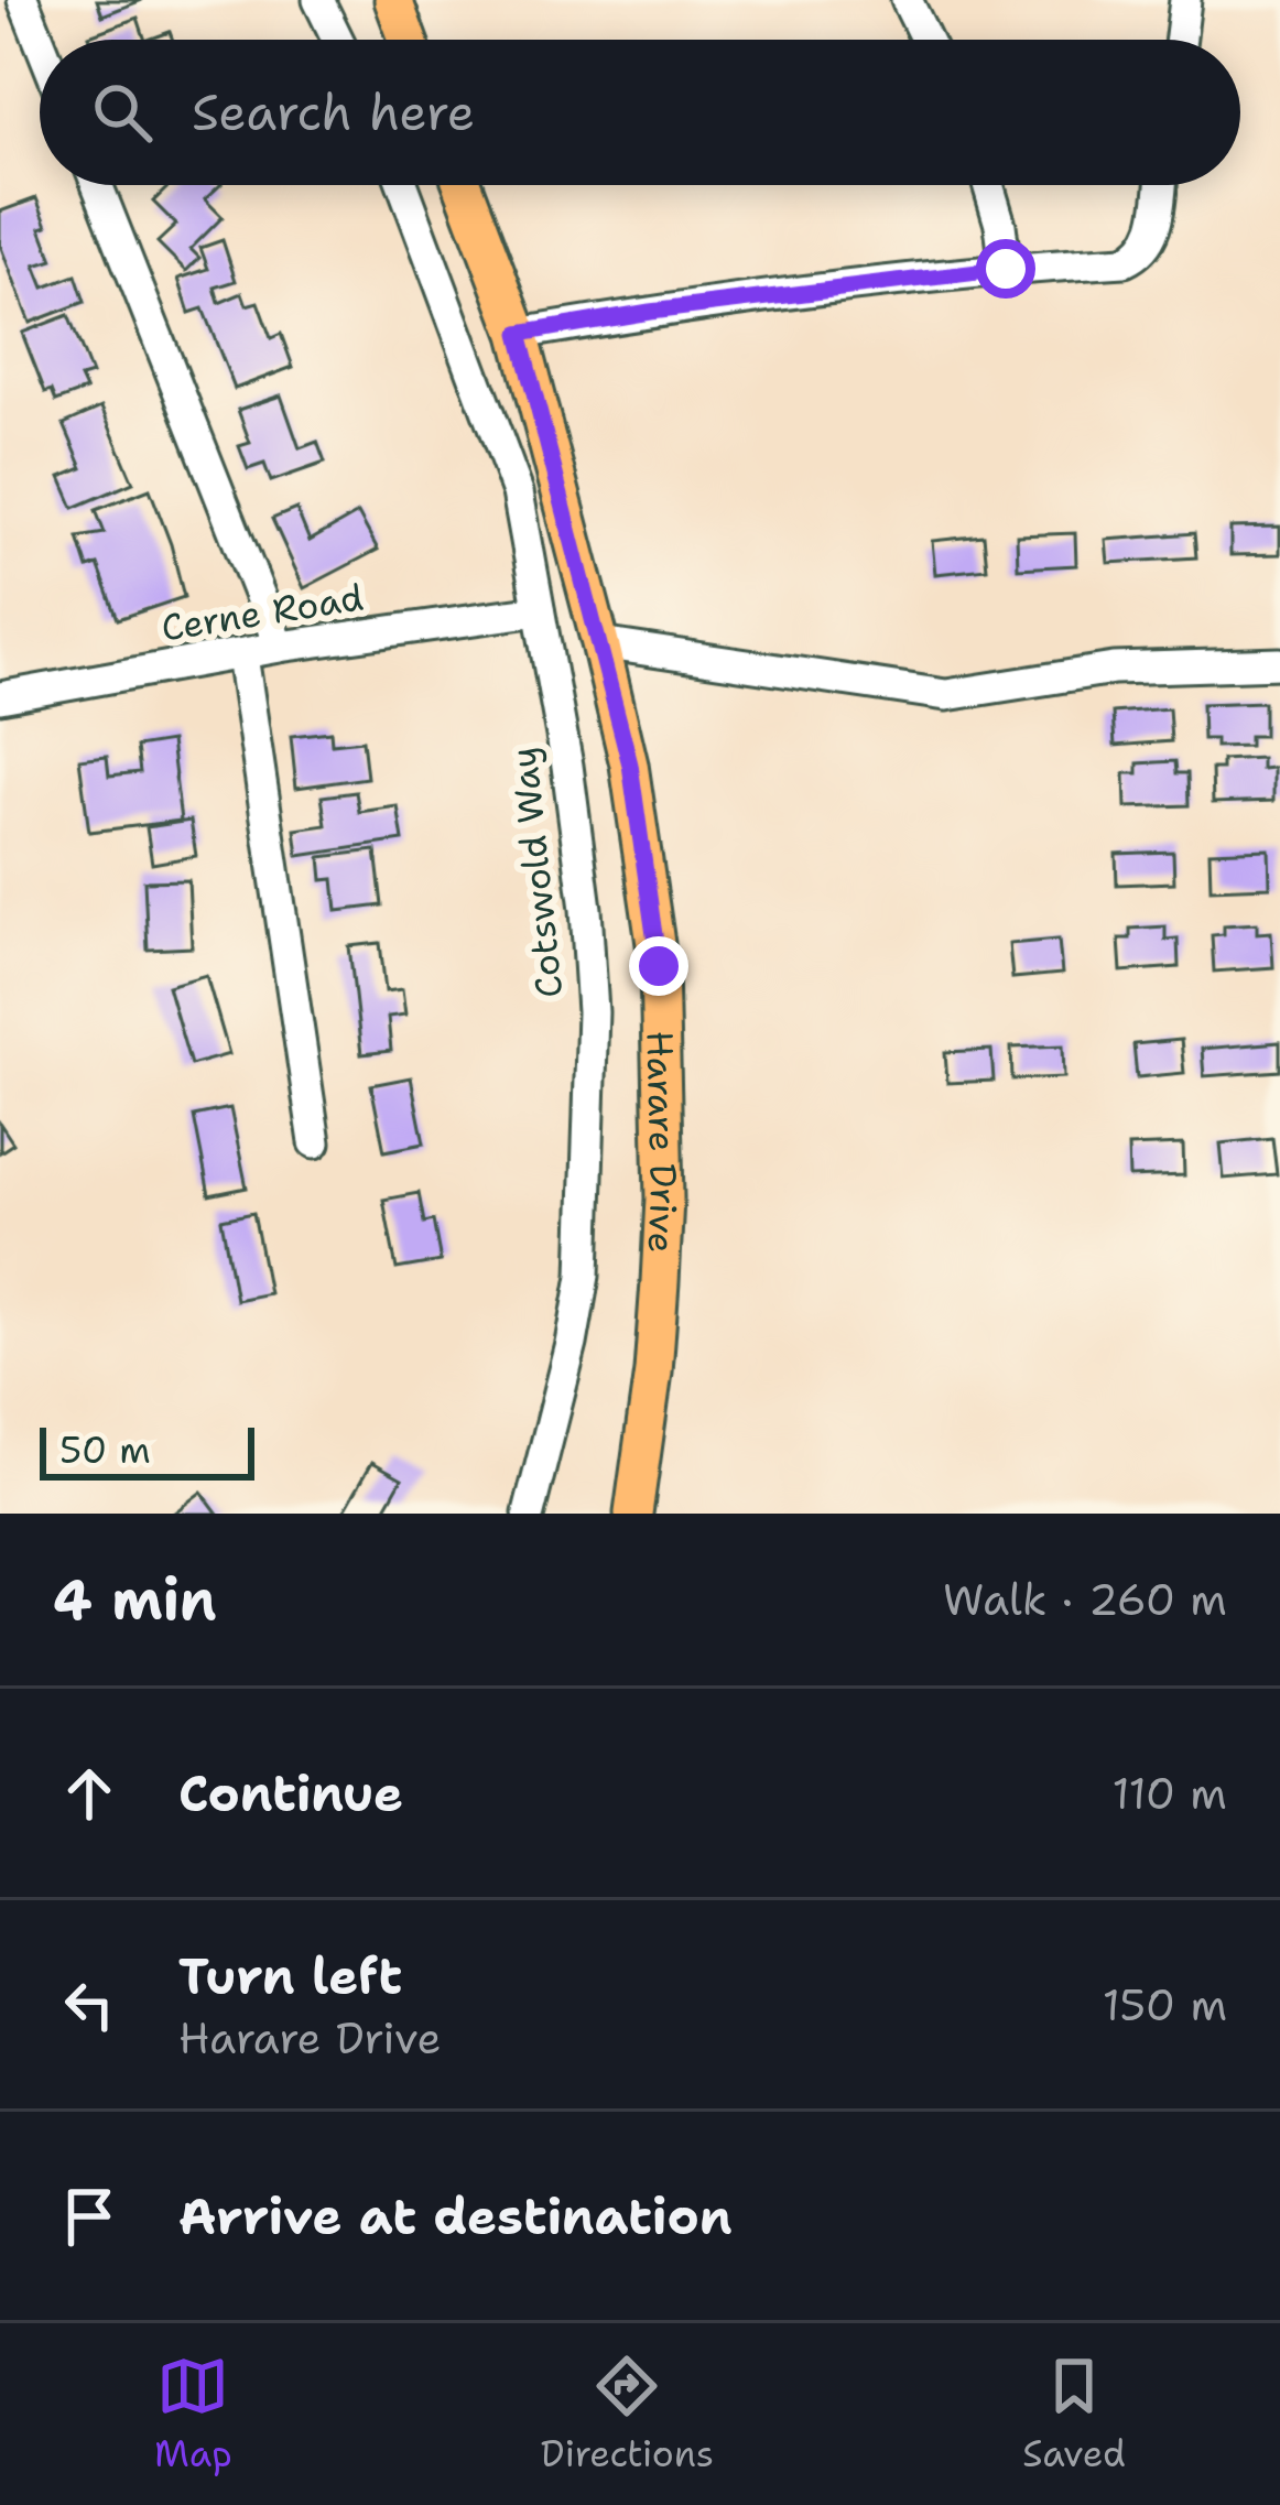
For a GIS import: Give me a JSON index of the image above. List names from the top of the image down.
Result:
{
  "streets": {
    "main road": ["Harare Drive"],
    "street": ["Cerne Road", "Cotswold Way"]
  },
  "crossings": [
    ["Cerne Road", "Cotswold Way"]
  ],
  "scale_bar": "50 m",
  "page": {
    "search": "Search here",
    "scale": "50 m",
    "heading": ["4 min", "Walk · 260 m"],
    "list": [
      ["Continue", "110 m"],
      ["Turn left", "Harare Drive", "150 m"],
      "Arrive at destination"
    ],
    "nav": ["Map", "Directions", "Saved"]
  }
}
